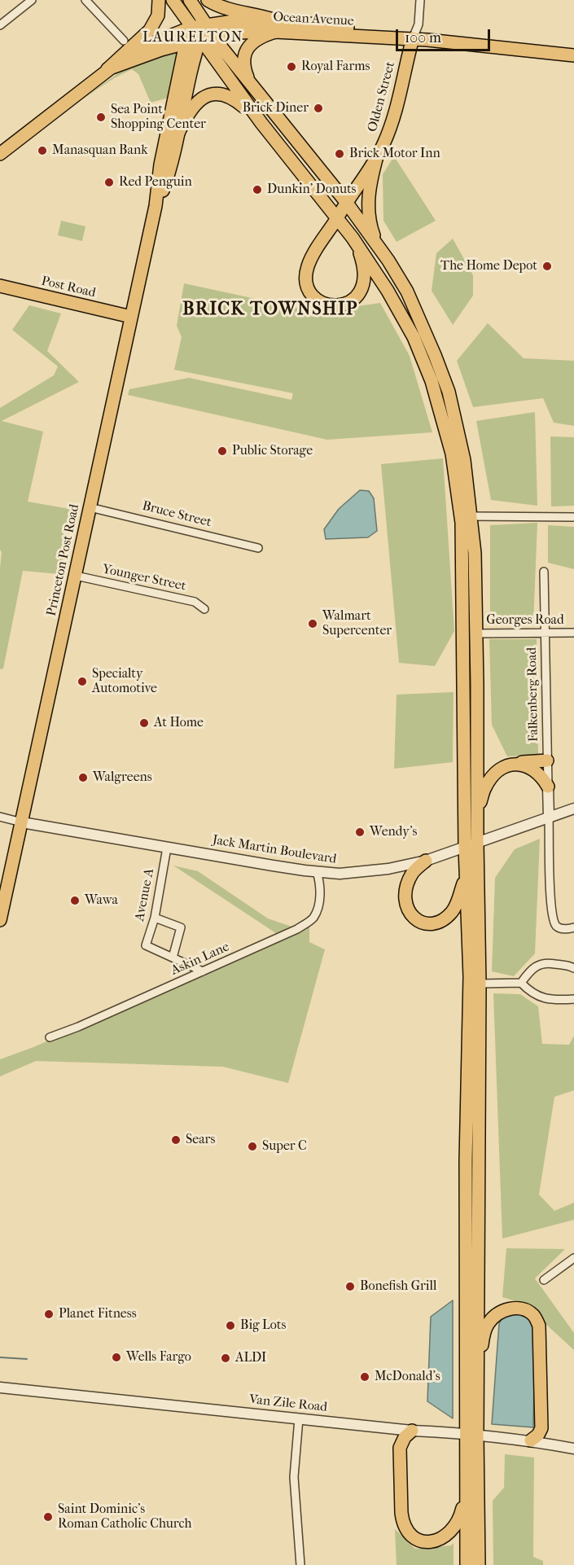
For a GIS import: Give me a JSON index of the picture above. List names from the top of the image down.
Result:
{
  "streets": {
    "main road": [
      "Ocean Avenue",
      "Olden Street",
      "Post Road",
      "Princeton Post Road"
    ],
    "street": [
      "Bruce Street",
      "Younger Street",
      "Georges Road",
      "Falkenberg Road",
      "Jack Martin Boulevard",
      "Avenue A",
      "Askin Lane",
      "Van Zile Road"
    ]
  },
  "crossings": [
    ["Ocean Avenue", "Olden Street"],
    ["Ocean Avenue", "Princeton Post Road"],
    ["Post Road", "Princeton Post Road"],
    ["Bruce Street", "Princeton Post Road"],
    ["Princeton Post Road", "Younger Street"],
    ["Princeton Post Road", "Jack Martin Boulevard"],
    ["Georges Road", "Falkenberg Road"],
    ["Falkenberg Road", "Jack Martin Boulevard"],
    ["Jack Martin Boulevard", "Avenue A"],
    ["Jack Martin Boulevard", "Askin Lane"]
  ],
  "districts": ["LAURELTON", "BRICK TOWNSHIP"],
  "places": [
    "Royal Farms",
    "Brick Diner",
    "Sea Point Shopping Center",
    "Manasquan Bank",
    "Brick Motor Inn",
    "Red Penguin",
    "Dunkin' Donuts",
    "The Home Depot",
    "Public Storage",
    "Walmart Supercenter",
    "Specialty Automotive",
    "At Home",
    "Walgreens",
    "Wendy's",
    "Wawa",
    "Sears",
    "Super C",
    "Bonefish Grill",
    "Planet Fitness",
    "Big Lots",
    "Wells Fargo",
    "ALDI",
    "McDonald's",
    "Saint Dominic's Roman Catholic Church"
  ],
  "scale_bar": "100 m"
}
